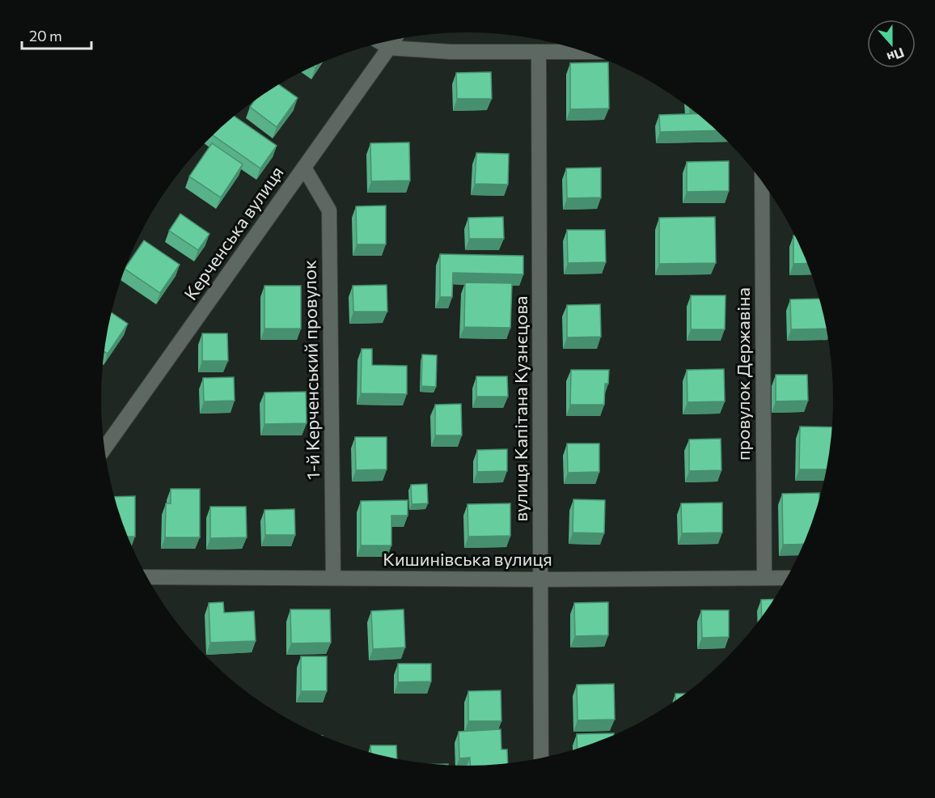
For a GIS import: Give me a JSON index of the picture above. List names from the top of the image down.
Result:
{
  "streets": {
    "street": [
      "Керченська вулиця",
      "1-й Керченський провулок",
      "провулок Державіна",
      "вулиця Капітана Кузнєцова",
      "Кишинівська вулиця"
    ]
  },
  "crossings": [
    ["Керченська вулиця", "1-й Керченський провулок"],
    ["1-й Керченський провулок", "Кишинівська вулиця"],
    ["провулок Державіна", "Кишинівська вулиця"],
    ["вулиця Капітана Кузнєцова", "Кишинівська вулиця"]
  ],
  "scale_bar": "20 m",
  "north": "bottom"
}
